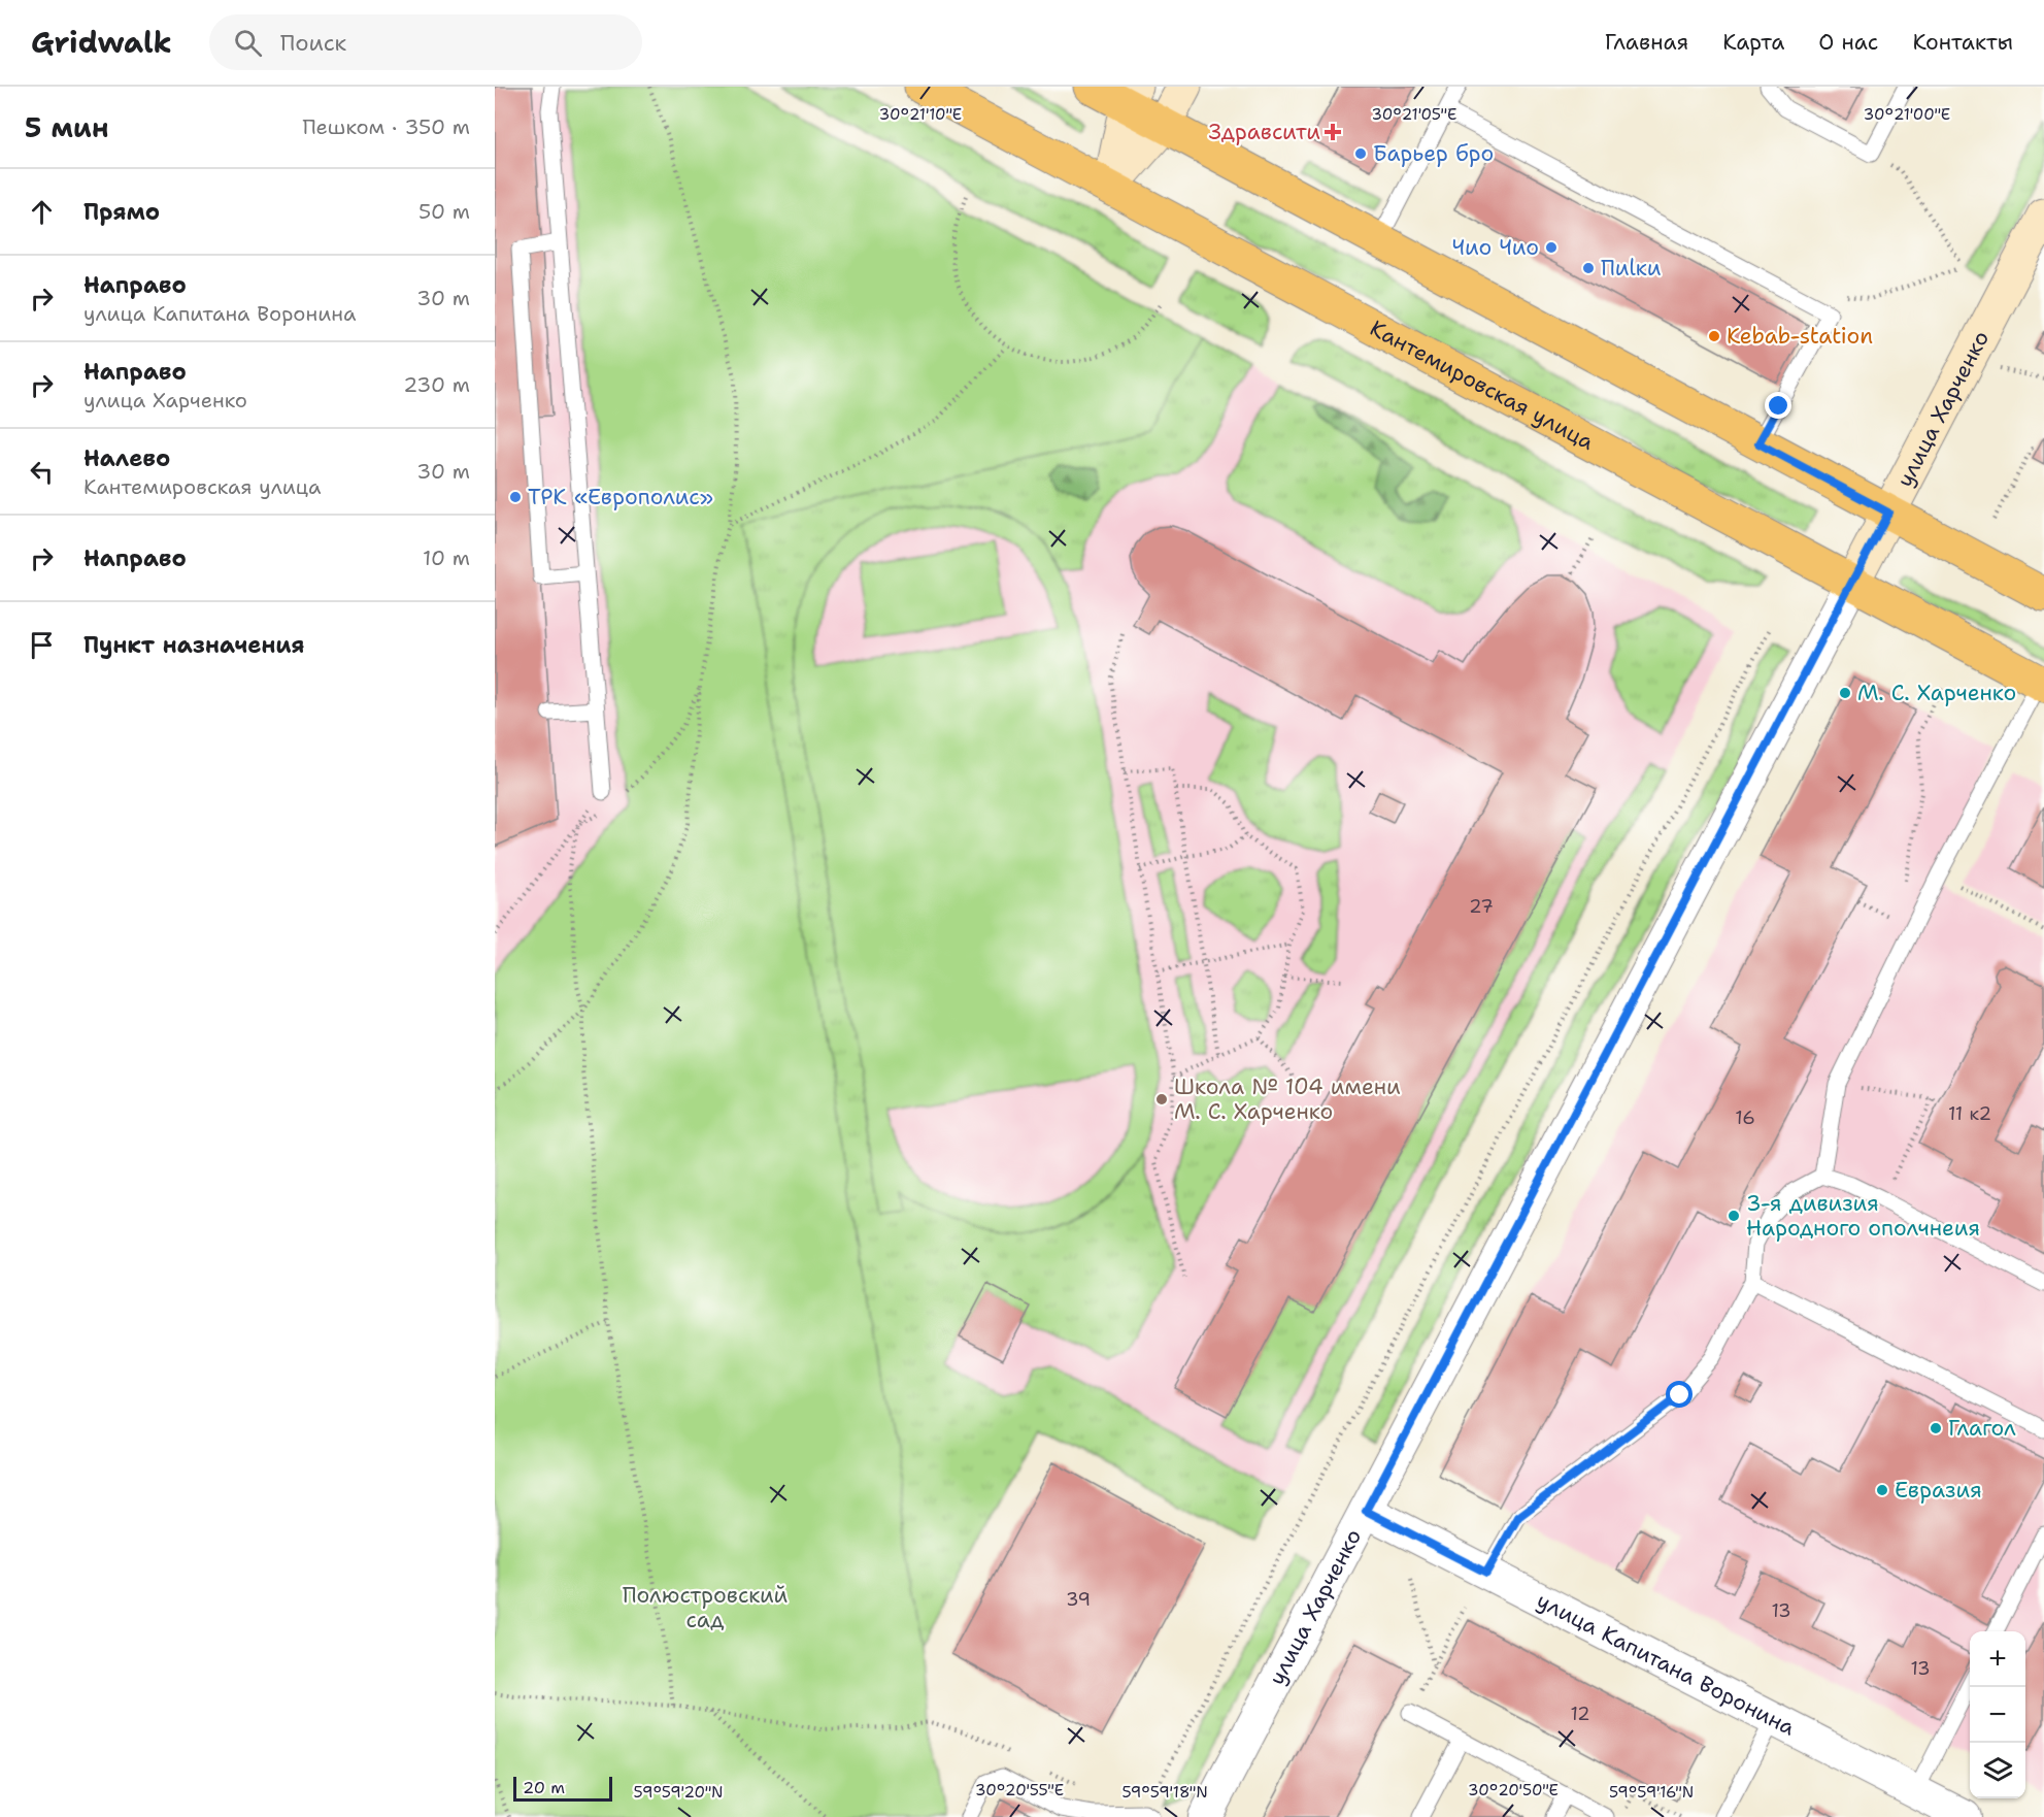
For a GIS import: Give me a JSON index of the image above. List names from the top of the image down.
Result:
{
  "streets": {
    "main road": ["Кантемировская улица"],
    "street": ["улица Харченко", "улица Капитана Воронина"]
  },
  "crossings": [
    ["Кантемировская улица", "улица Харченко"],
    ["улица Харченко", "улица Капитана Воронина"]
  ],
  "parks": ["Полюстровский сад"],
  "places": {
    "health": ["Здравсити"],
    "other": [
      "Барьер бро",
      "Чио Чио",
      "Пиlки",
      "Kebab-station",
      "ТРК «Европолис»",
      "М. С. Харченко",
      "Школа № 104 имени М. С. Харченко",
      "3-я дивизия Народного ополчнеия",
      "Глагол",
      "Евразия"
    ]
  },
  "house_numbers": [
    "27",
    "11 к2",
    "16",
    "39",
    "13",
    "13",
    "12"
  ],
  "scale_bar": "20 m",
  "page": {
    "header": "Gridwalk",
    "search": "Поиск",
    "nav": [
      "Главная",
      "Карта",
      "О нас",
      "Контакты"
    ],
    "heading": ["5 мин", "Пешком · 350 m"],
    "list": [
      ["Прямо", "50 m"],
      ["Направо", "улица Капитана Воронина", "30 m"],
      ["Направо", "улица Харченко", "230 m"],
      ["Налево", "Кантемировская улица", "30 m"],
      ["Направо", "10 m"],
      "Пункт назначения"
    ],
    "map_buttons": ["+", "−"],
    "scale": "20 m"
  },
  "coordinates": [
    "30°21'10\"E",
    "30°21'05\"E",
    "30°21'00\"E",
    "30°20'55\"E",
    "30°20'50\"E",
    "59°59'20\"N",
    "59°59'18\"N",
    "59°59'16\"N"
  ]
}
